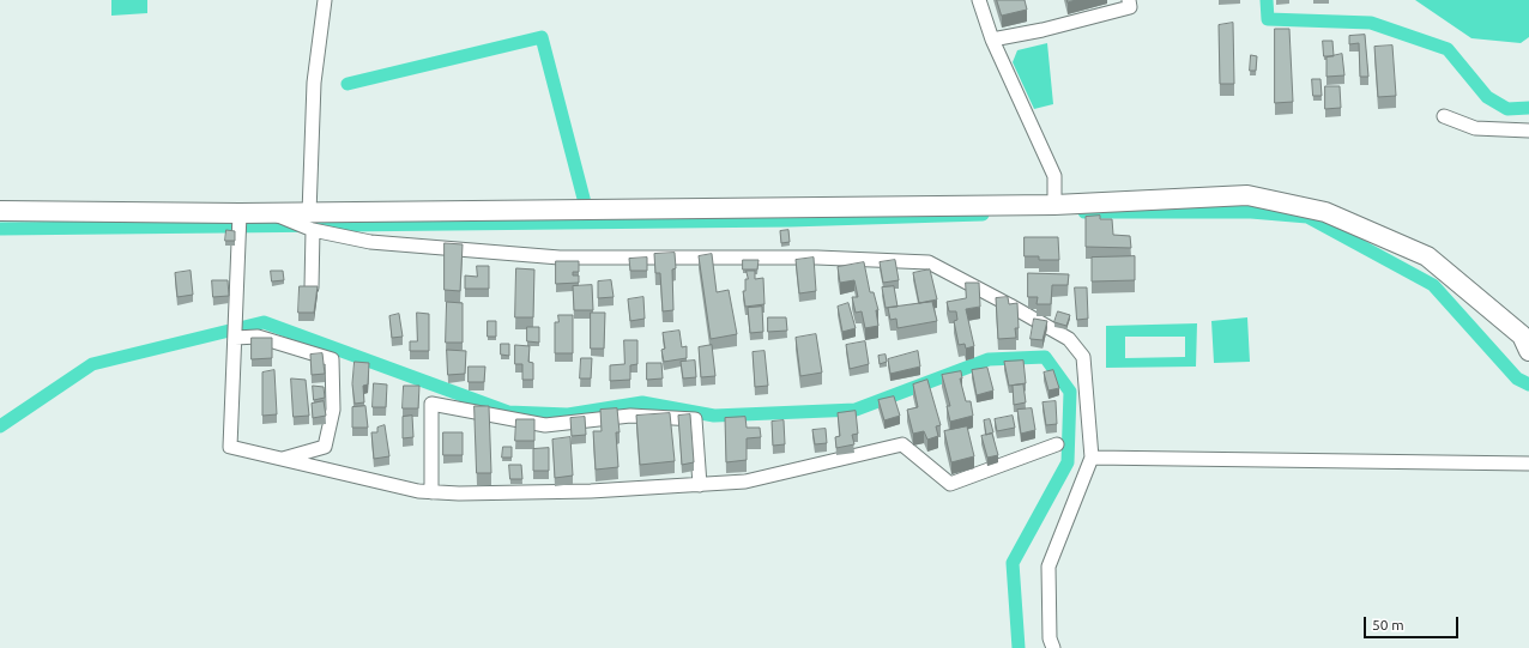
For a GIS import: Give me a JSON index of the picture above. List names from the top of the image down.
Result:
{
  "scale_bar": "50 m"
}
